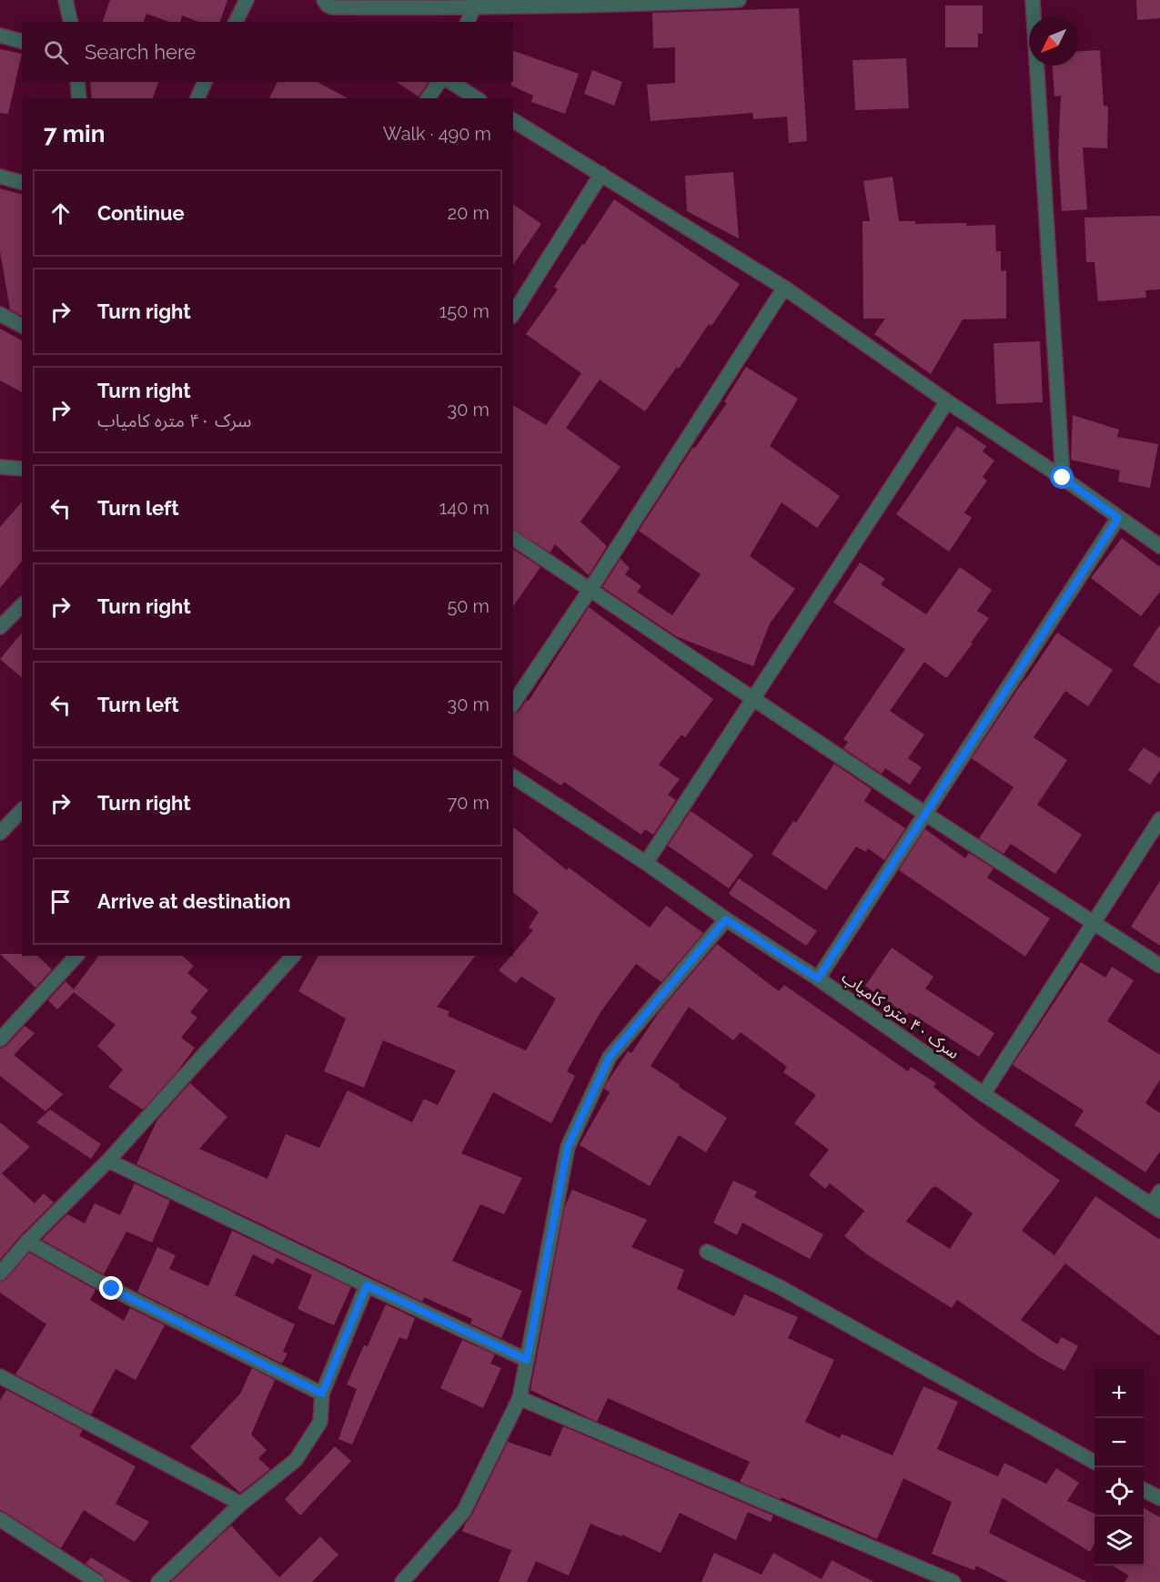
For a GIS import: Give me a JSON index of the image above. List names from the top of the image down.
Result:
{
  "streets": {
    "street": ["سرک ۴۰ متره کامیاب"]
  },
  "north": "bottom left",
  "page": {
    "search": "Search here",
    "heading": ["7 min", "Walk · 490 m"],
    "list": [
      ["Continue", "20 m"],
      ["Turn right", "150 m"],
      ["Turn right", "سرک ۴۰ متره کامیاب", "30 m"],
      ["Turn left", "140 m"],
      ["Turn right", "50 m"],
      ["Turn left", "30 m"],
      ["Turn right", "70 m"],
      "Arrive at destination"
    ],
    "map_buttons": ["+", "−"]
  }
}
